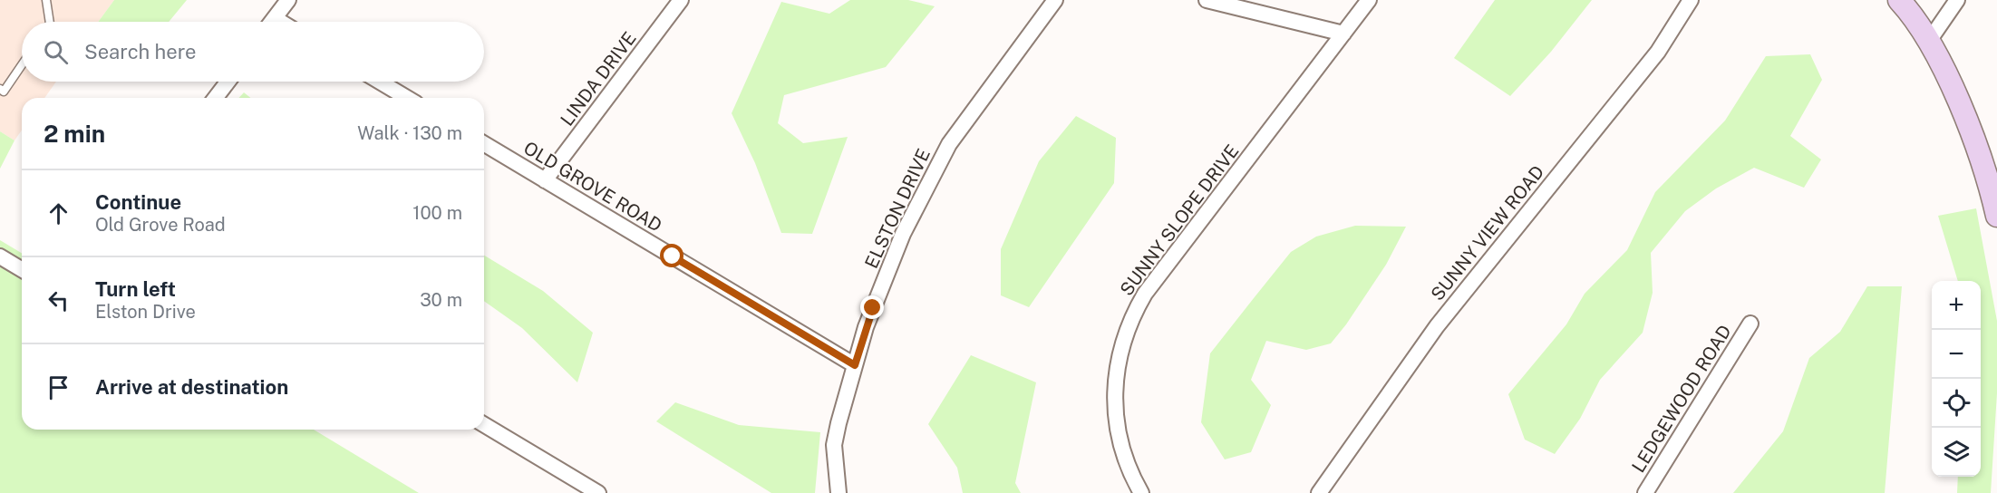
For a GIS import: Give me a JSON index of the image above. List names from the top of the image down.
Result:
{
  "streets": {
    "street": [
      "LINDA DRIVE",
      "OLD GROVE ROAD",
      "ELSTON DRIVE",
      "SUNNY SLOPE DRIVE",
      "SUNNY VIEW ROAD",
      "LEDGEWOOD ROAD"
    ]
  },
  "crossings": [
    ["LINDA DRIVE", "OLD GROVE ROAD"],
    ["OLD GROVE ROAD", "ELSTON DRIVE"]
  ],
  "page": {
    "search": "Search here",
    "heading": ["2 min", "Walk · 130 m"],
    "list": [
      ["Continue", "Old Grove Road", "100 m"],
      ["Turn left", "Elston Drive", "30 m"],
      "Arrive at destination"
    ],
    "map_buttons": ["+", "−"]
  }
}
